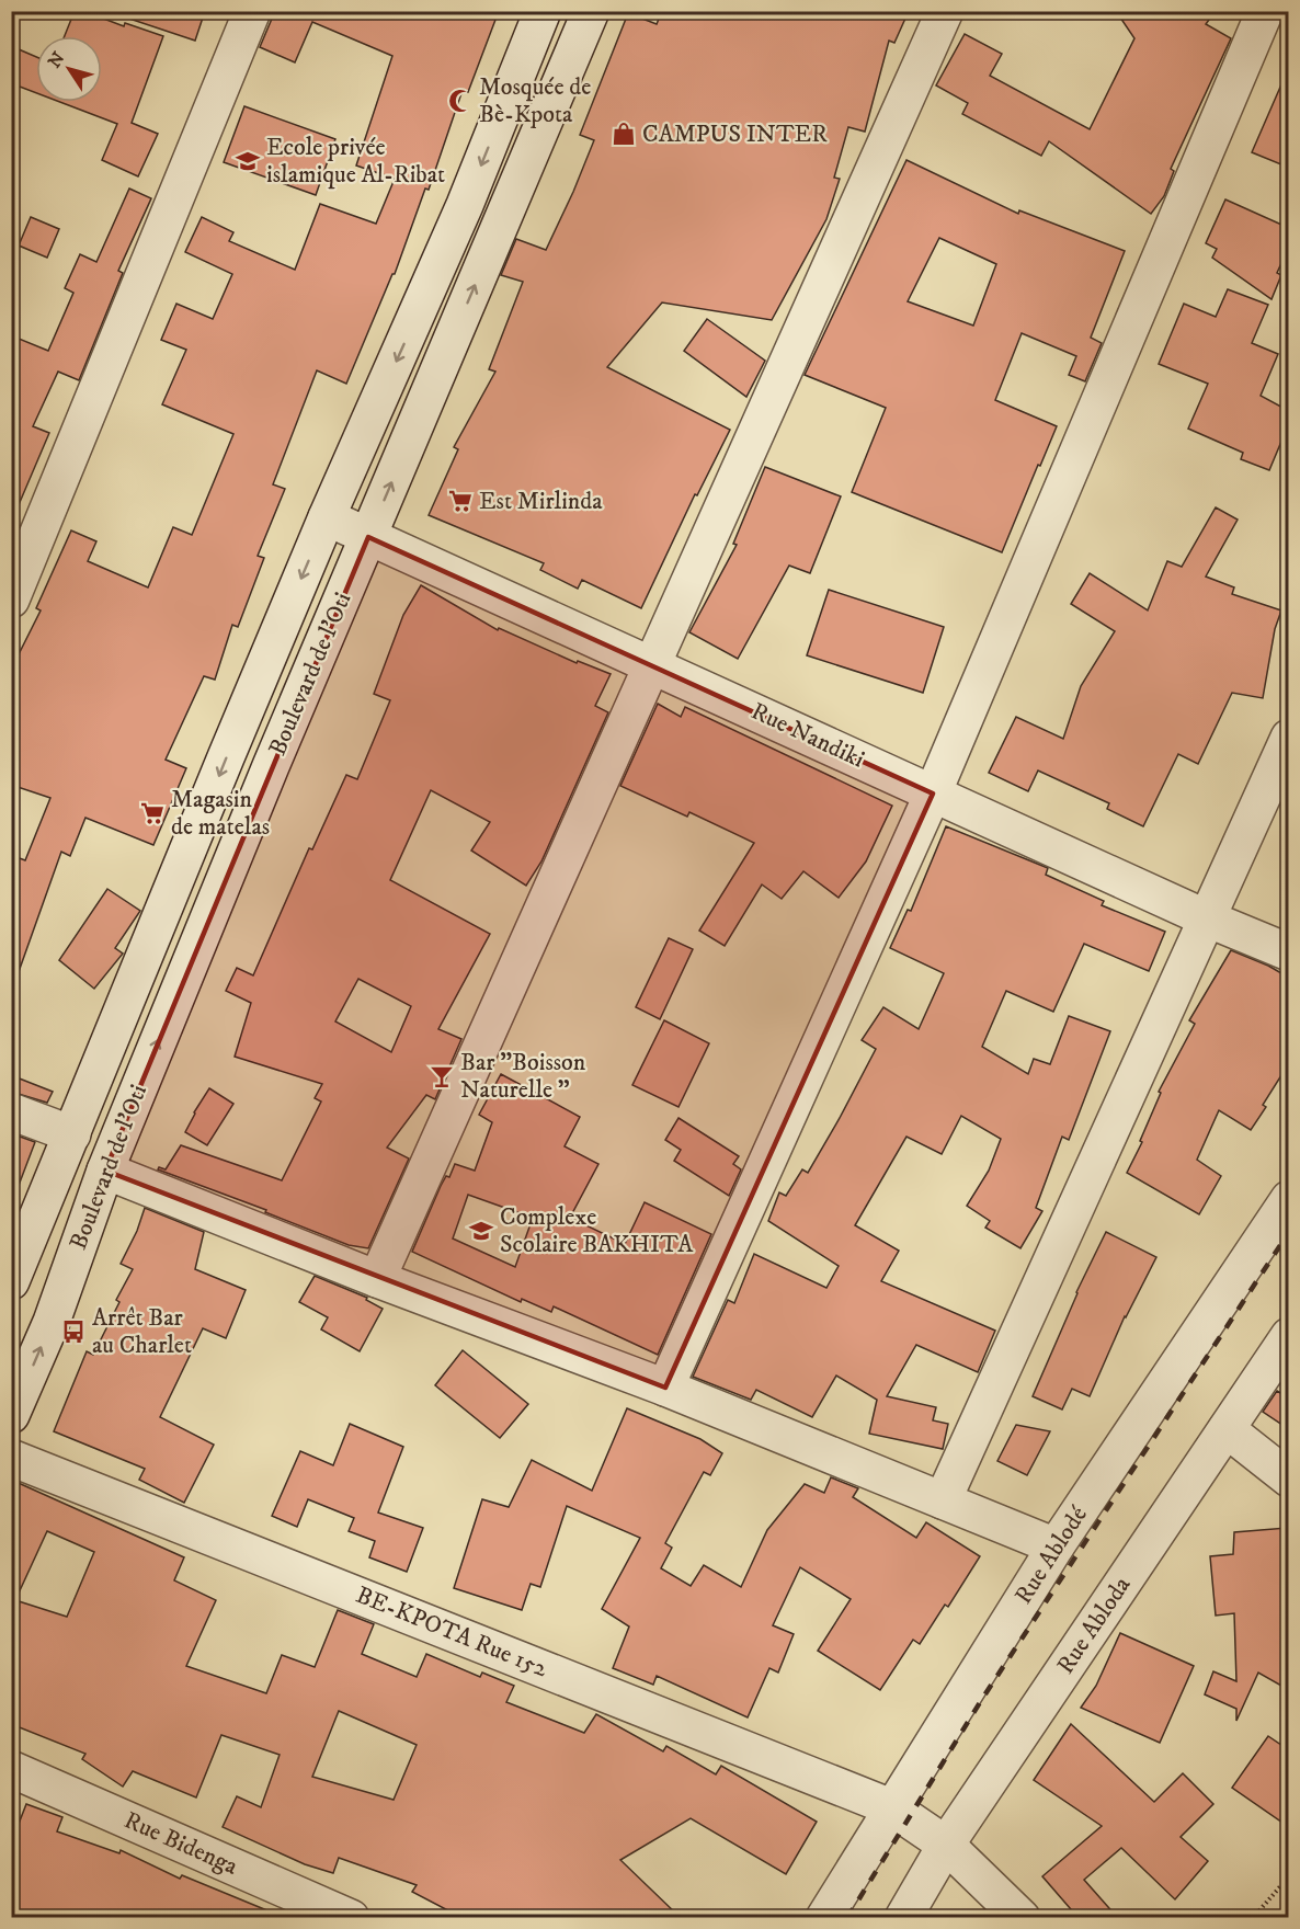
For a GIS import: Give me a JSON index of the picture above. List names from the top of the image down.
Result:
{
  "streets": {
    "street": [
      "Boulevard de l'Oti",
      "Rue Nandiki",
      "Rue Ablodé",
      "Rue Abloda",
      "BE-KPOTA Rue 152",
      "Rue Bidenga"
    ]
  },
  "crossings": [
    ["Boulevard de l'Oti", "Rue Nandiki"],
    ["Rue Ablodé", "BE-KPOTA Rue 152"],
    ["Rue Abloda", "BE-KPOTA Rue 152"]
  ],
  "places": {
    "mosque": ["Mosquée de Bè-Kpota"],
    "shop": ["CAMPUS INTER"],
    "school or university": ["Ecole privée islamique Al-Ribat", "Complexe Scolaire BAKHITA"],
    "supermarket": ["Est Mirlinda", "Magasin de matelas"],
    "bar": ["Bar \"Boisson Naturelle \""],
    "bus stop": ["Arrêt Bar au Charlet"]
  },
  "north": "top left"
}
